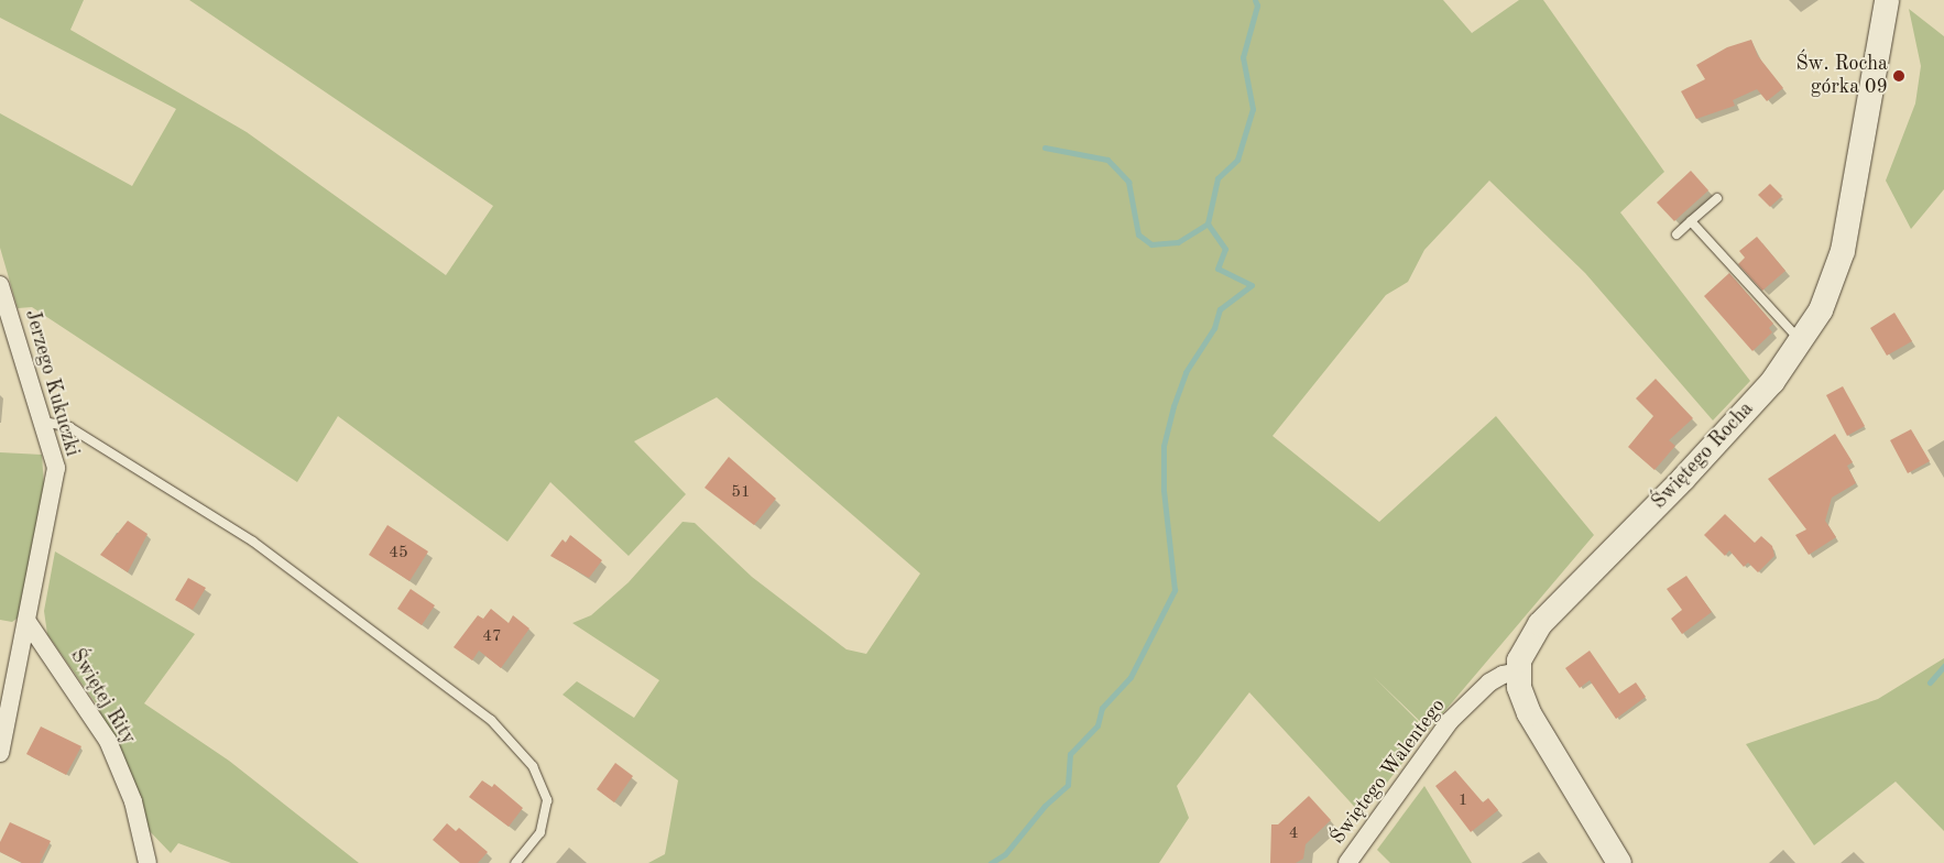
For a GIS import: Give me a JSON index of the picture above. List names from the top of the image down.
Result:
{
  "streets": {
    "street": [
      "Jerzego Kukuczki",
      "Świętego Rocha",
      "Świętej Rity",
      "Świętego Walentego"
    ]
  },
  "crossings": [
    ["Jerzego Kukuczki", "Świętej Rity"],
    ["Świętego Rocha", "Świętego Walentego"]
  ],
  "places": ["Św. Rocha górka 09"],
  "house_numbers": [
    "51",
    "45",
    "47",
    "1",
    "4"
  ]
}
